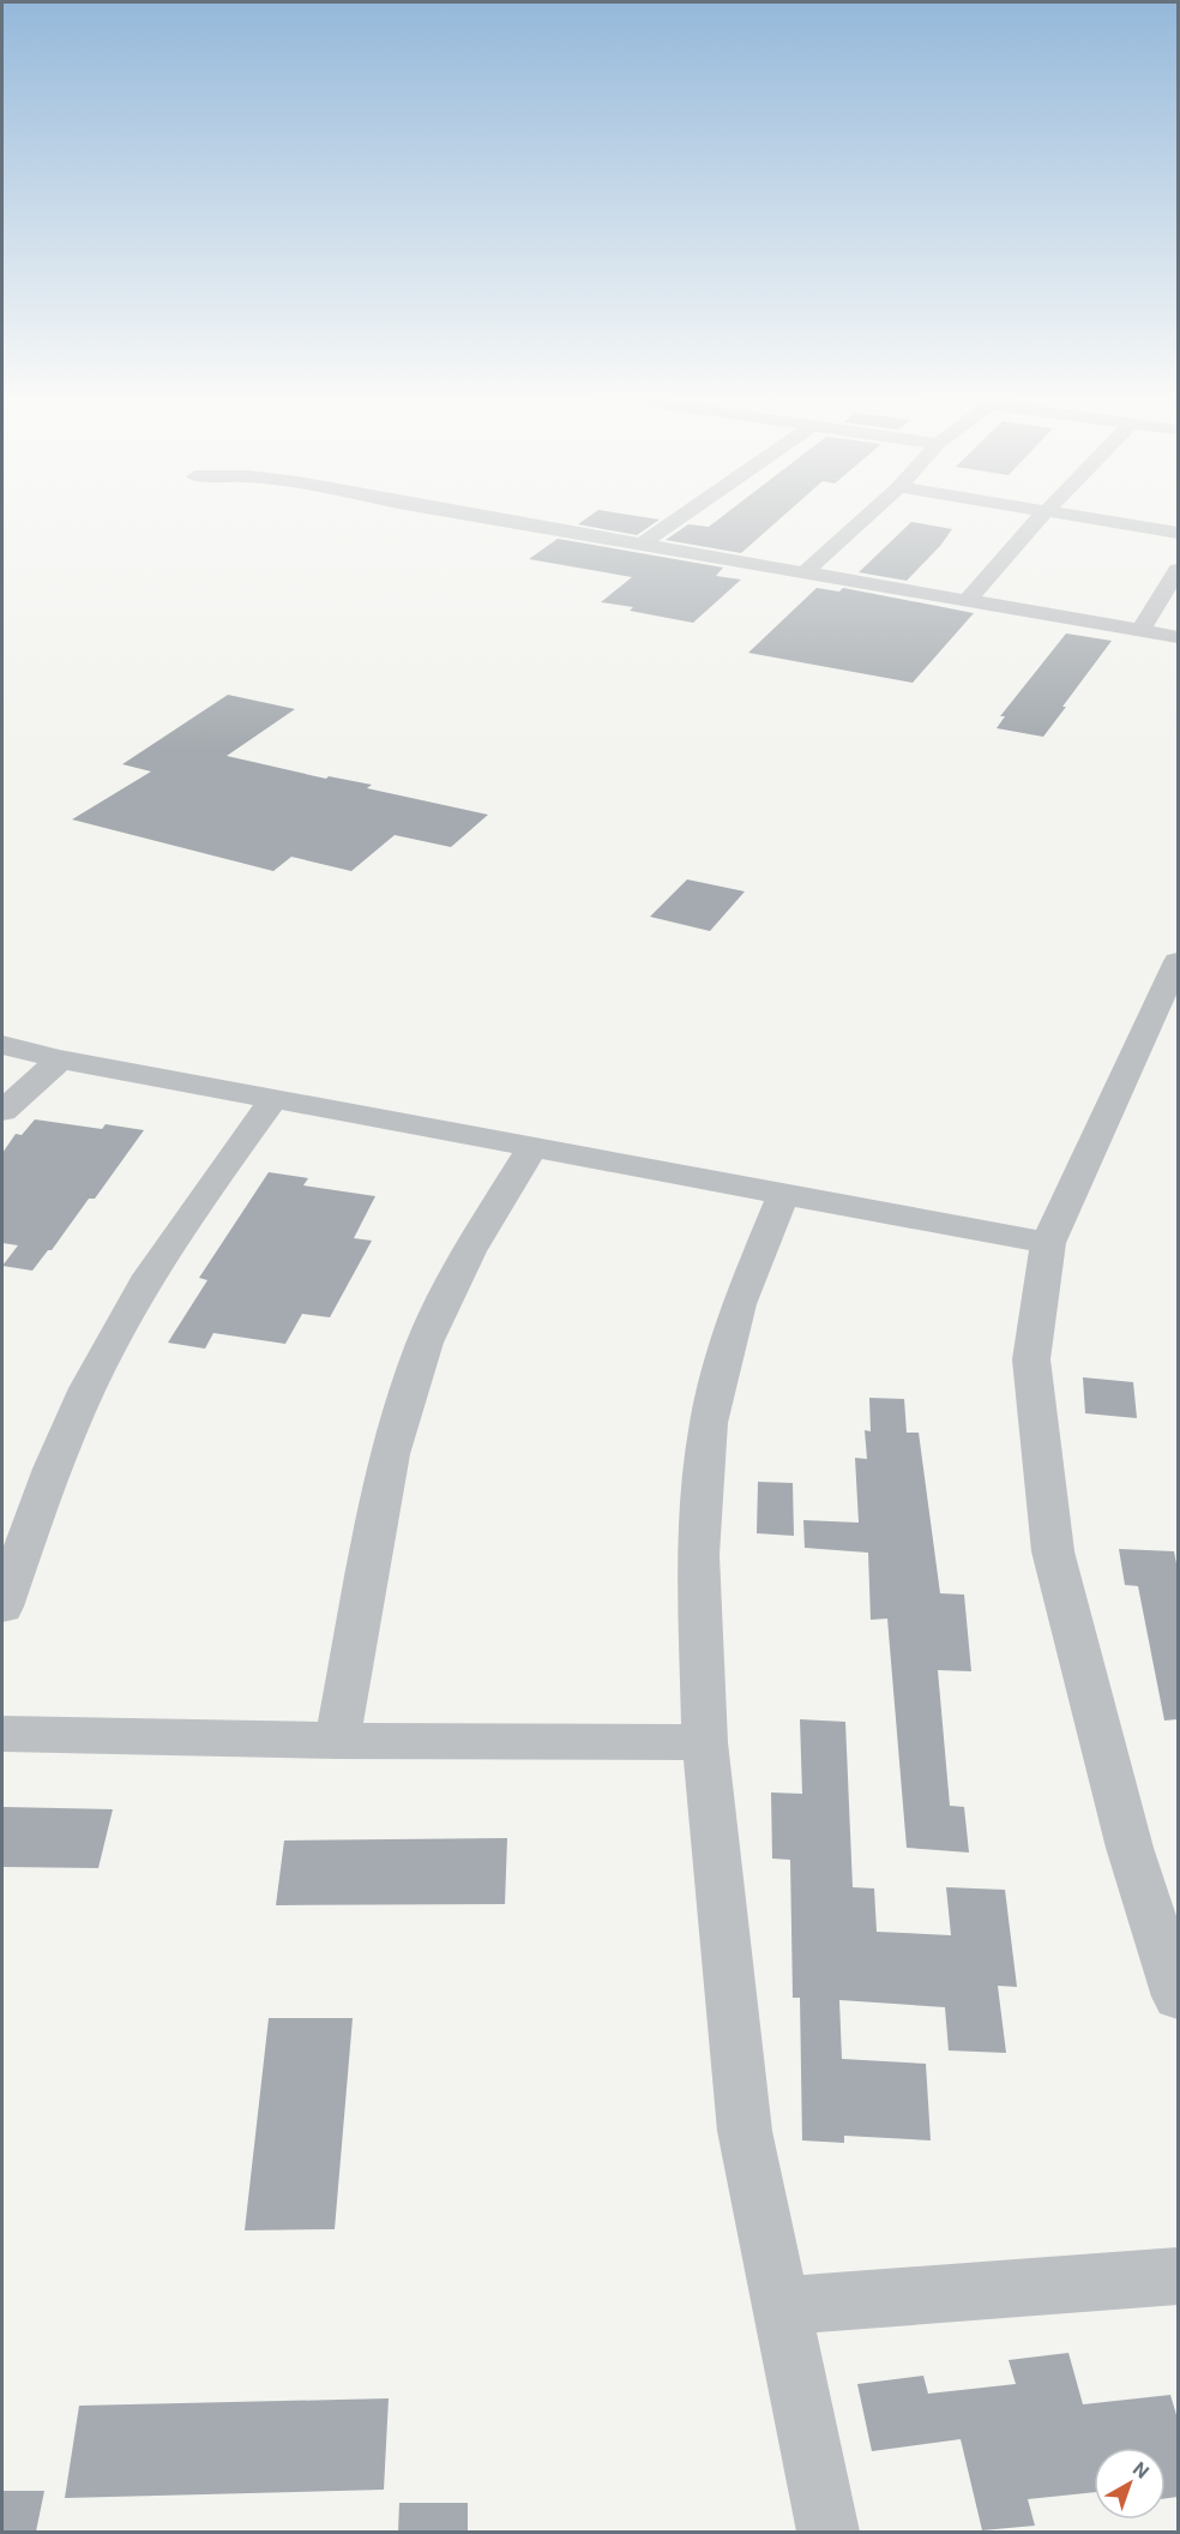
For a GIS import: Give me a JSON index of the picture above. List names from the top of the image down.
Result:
{
  "north": "top right"
}
